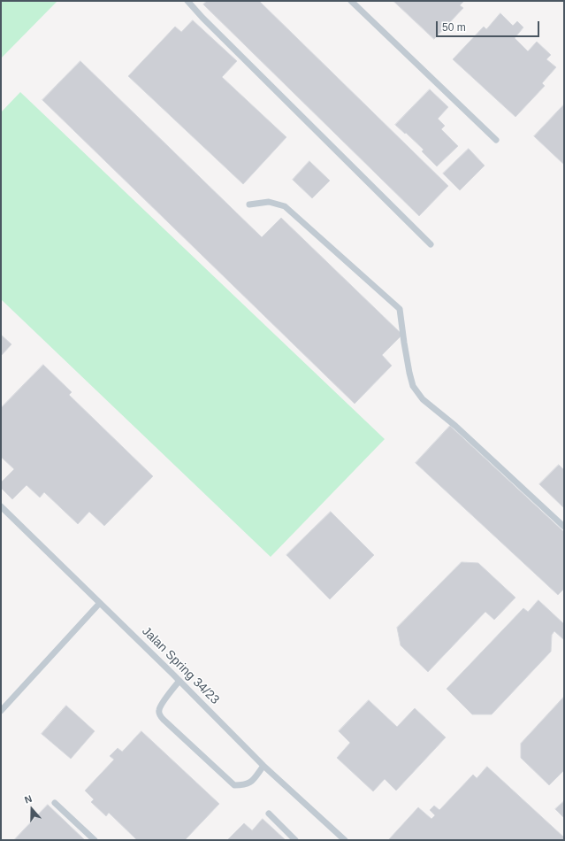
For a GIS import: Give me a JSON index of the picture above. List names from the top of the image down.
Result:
{
  "streets": {
    "lane": ["Jalan Spring 34/23"]
  },
  "scale_bar": "50 m",
  "north": "top"
}
